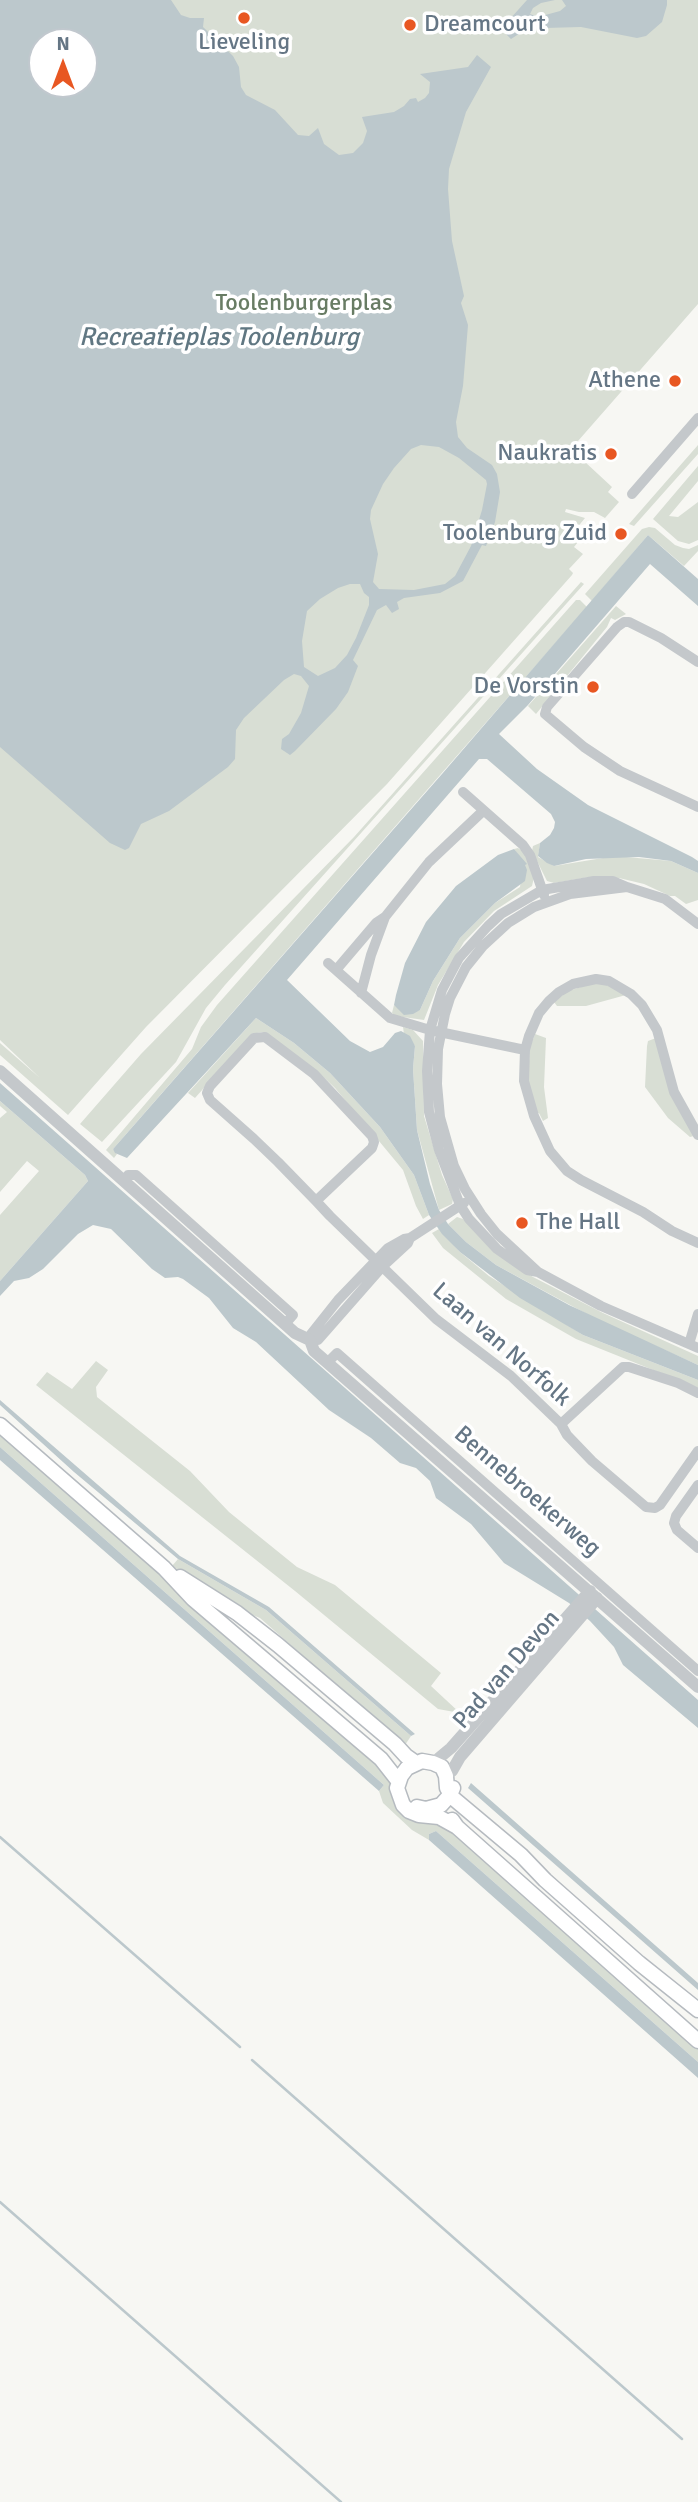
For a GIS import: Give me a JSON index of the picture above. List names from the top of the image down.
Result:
{
  "streets": {
    "street": ["Laan van Norfolk", "Bennebroekerweg", "Pad van Devon"]
  },
  "crossings": [
    ["Bennebroekerweg", "Pad van Devon"]
  ],
  "water": ["Recreatieplas Toolenburg"],
  "parks": ["Toolenburgerplas"],
  "places": [
    "Lieveling",
    "Dreamcourt",
    "Athene",
    "Naukratis",
    "Toolenburg Zuid",
    "De Vorstin",
    "The Hall"
  ],
  "north": "top"
}
